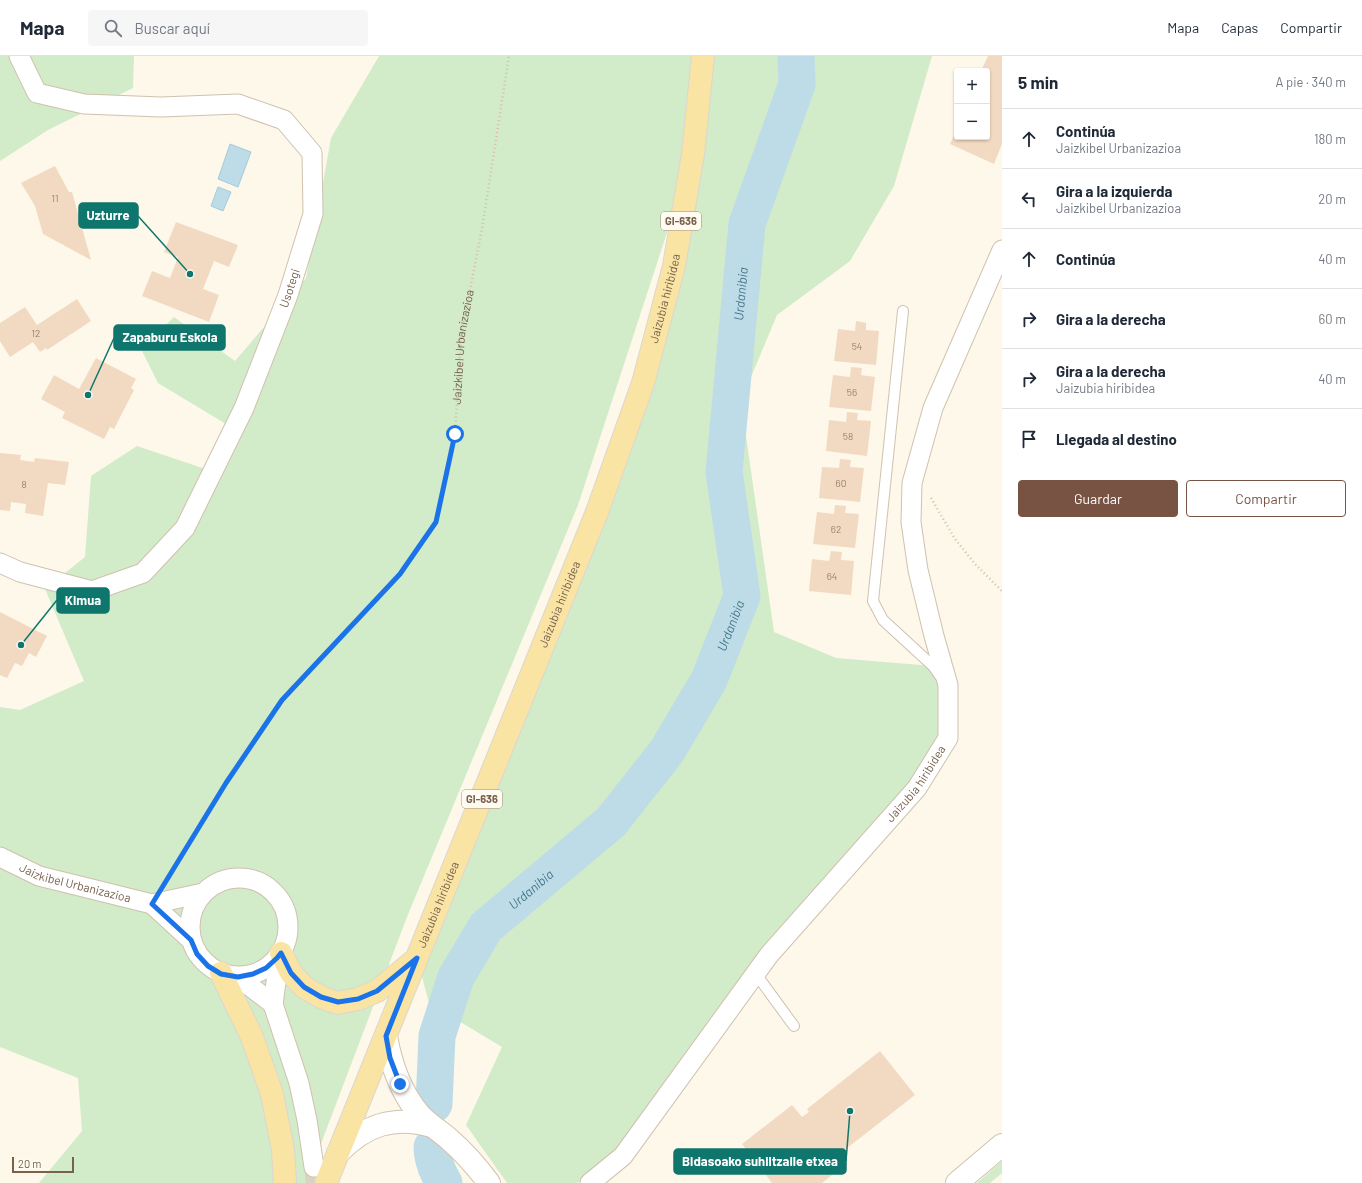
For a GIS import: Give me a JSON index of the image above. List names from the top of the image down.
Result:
{
  "streets": {
    "main road": ["GI-636", "Jaizubia hiribidea"],
    "street": ["Usotegi", "Jaizkibel Urbanizazioa"]
  },
  "crossings": [
    ["GI-636", "Jaizubia hiribidea"]
  ],
  "water": ["Urdanibia"],
  "places": [
    "Uzturre",
    "Zapaburu Eskola",
    "Kimua",
    "Bidasoako suhiltzaile etxea"
  ],
  "house_numbers": [
    "11",
    "12",
    "54",
    "56",
    "58",
    "60",
    "8",
    "62",
    "64"
  ],
  "scale_bar": "20 m",
  "page": {
    "header": "Mapa",
    "search": "Buscar aquí",
    "nav": ["Mapa", "Capas", "Compartir"],
    "heading": ["5 min", "A pie · 340 m"],
    "map_buttons": ["+", "−"],
    "list": [
      ["Continúa", "Jaizkibel Urbanizazioa", "180 m"],
      ["Gira a la izquierda", "Jaizkibel Urbanizazioa", "20 m"],
      ["Continúa", "40 m"],
      ["Gira a la derecha", "60 m"],
      ["Gira a la derecha", "Jaizubia hiribidea", "40 m"],
      "Llegada al destino"
    ],
    "buttons": ["Guardar", "Compartir"],
    "scale": "20 m"
  }
}
